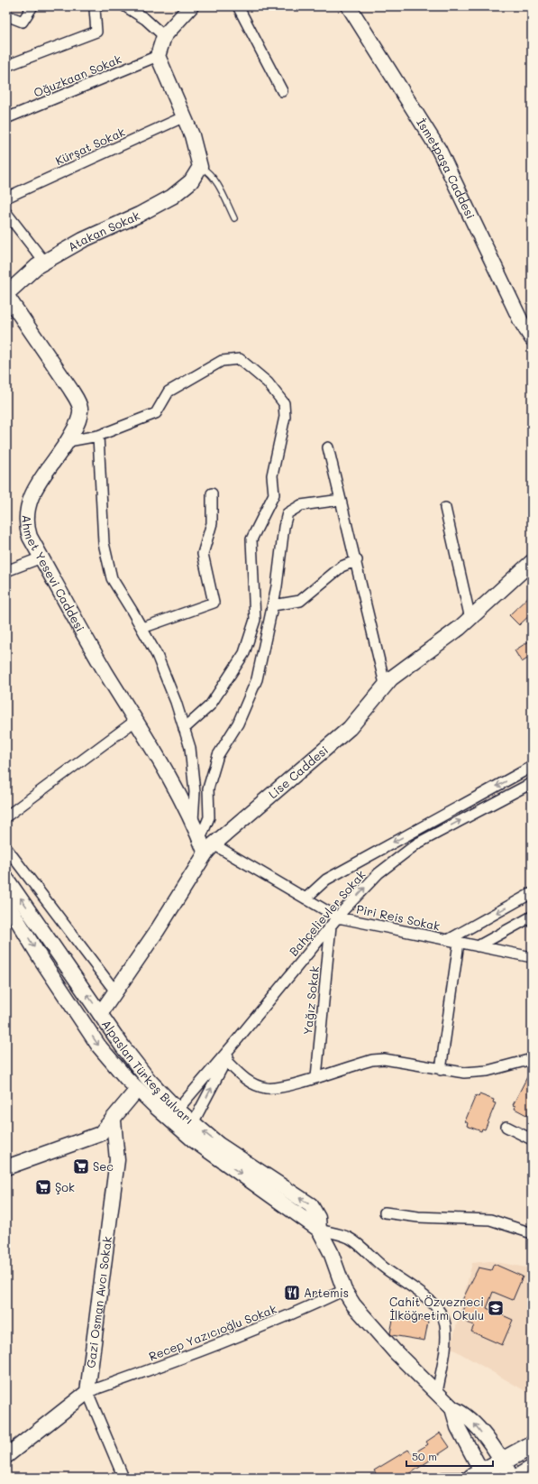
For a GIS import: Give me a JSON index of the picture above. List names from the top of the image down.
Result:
{
  "streets": {
    "street": [
      "Oğuzkaan Sokak",
      "Kürşat Sokak",
      "İsmetpaşa Caddesi",
      "Atakan Sokak",
      "Ahmet Yesevi Caddesi",
      "Lise Caddesi",
      "Bahçelievler Sokak",
      "Piri Reis Sokak",
      "Yağız Sokak",
      "Alpaslan Türkeş Bulvarı",
      "Gazi Osman Avcı Sokak",
      "Recep Yazıcıoğlu Sokak"
    ]
  },
  "crossings": [
    ["Atakan Sokak", "Ahmet Yesevi Caddesi"],
    ["Ahmet Yesevi Caddesi", "Lise Caddesi"],
    ["Ahmet Yesevi Caddesi", "Piri Reis Sokak"],
    ["Lise Caddesi", "Piri Reis Sokak"],
    ["Lise Caddesi", "Alpaslan Türkeş Bulvarı"],
    ["Bahçelievler Sokak", "Piri Reis Sokak"],
    ["Bahçelievler Sokak", "Yağız Sokak"],
    ["Alpaslan Türkeş Bulvarı", "Recep Yazıcıoğlu Sokak"],
    ["Gazi Osman Avcı Sokak", "Recep Yazıcıoğlu Sokak"]
  ],
  "places": {
    "supermarket": ["Sec", "Şok"],
    "restaurant": ["Artemis"],
    "school or university": ["Cahit Özvezneci İlköğretim Okulu"]
  },
  "scale_bar": "50 m"
}
